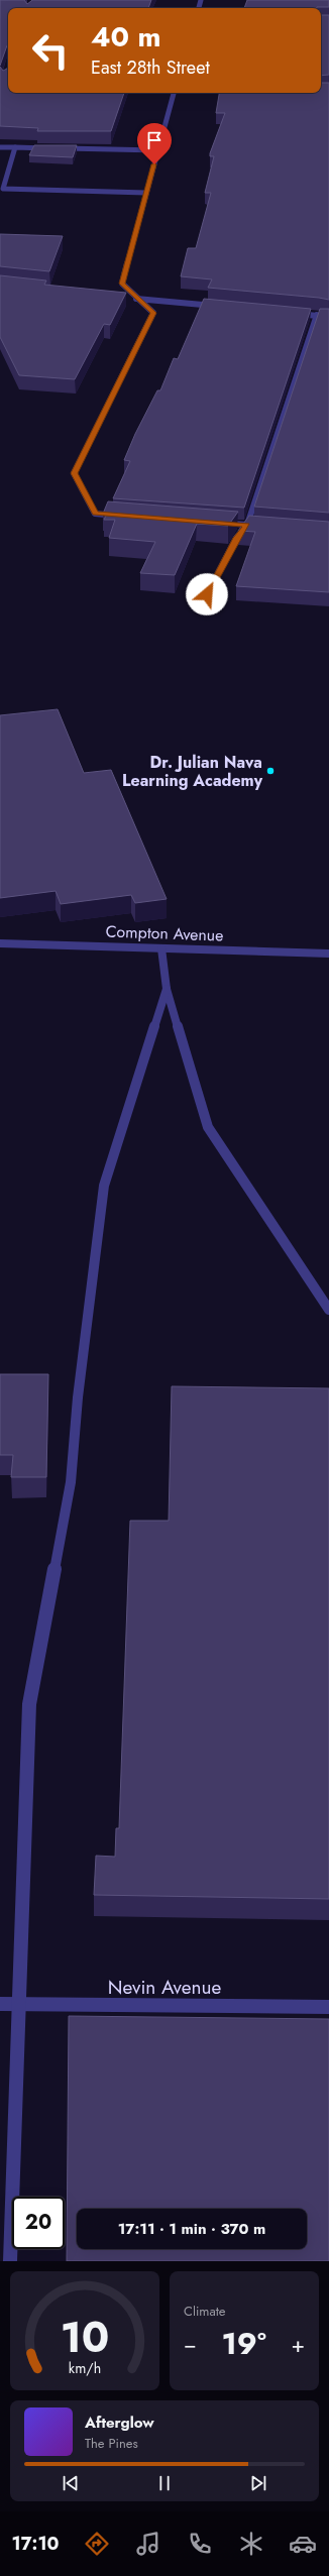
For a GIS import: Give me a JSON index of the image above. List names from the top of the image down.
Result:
{
  "streets": {
    "street": ["Compton Avenue", "Nevin Avenue"]
  },
  "places": ["Dr. Julian Nava Learning Academy"],
  "page": {
    "turn": ["40 m", "East 28th Street"],
    "limit": "20",
    "trip": "17:11 · 1 min · 370 m",
    "tile": "Climate",
    "heat": ["−", "19°", "+"],
    "song": ["Afterglow", "The Pines"],
    "tabs": "17:10",
    "gauge": ["10", "km/h"]
  }
}
